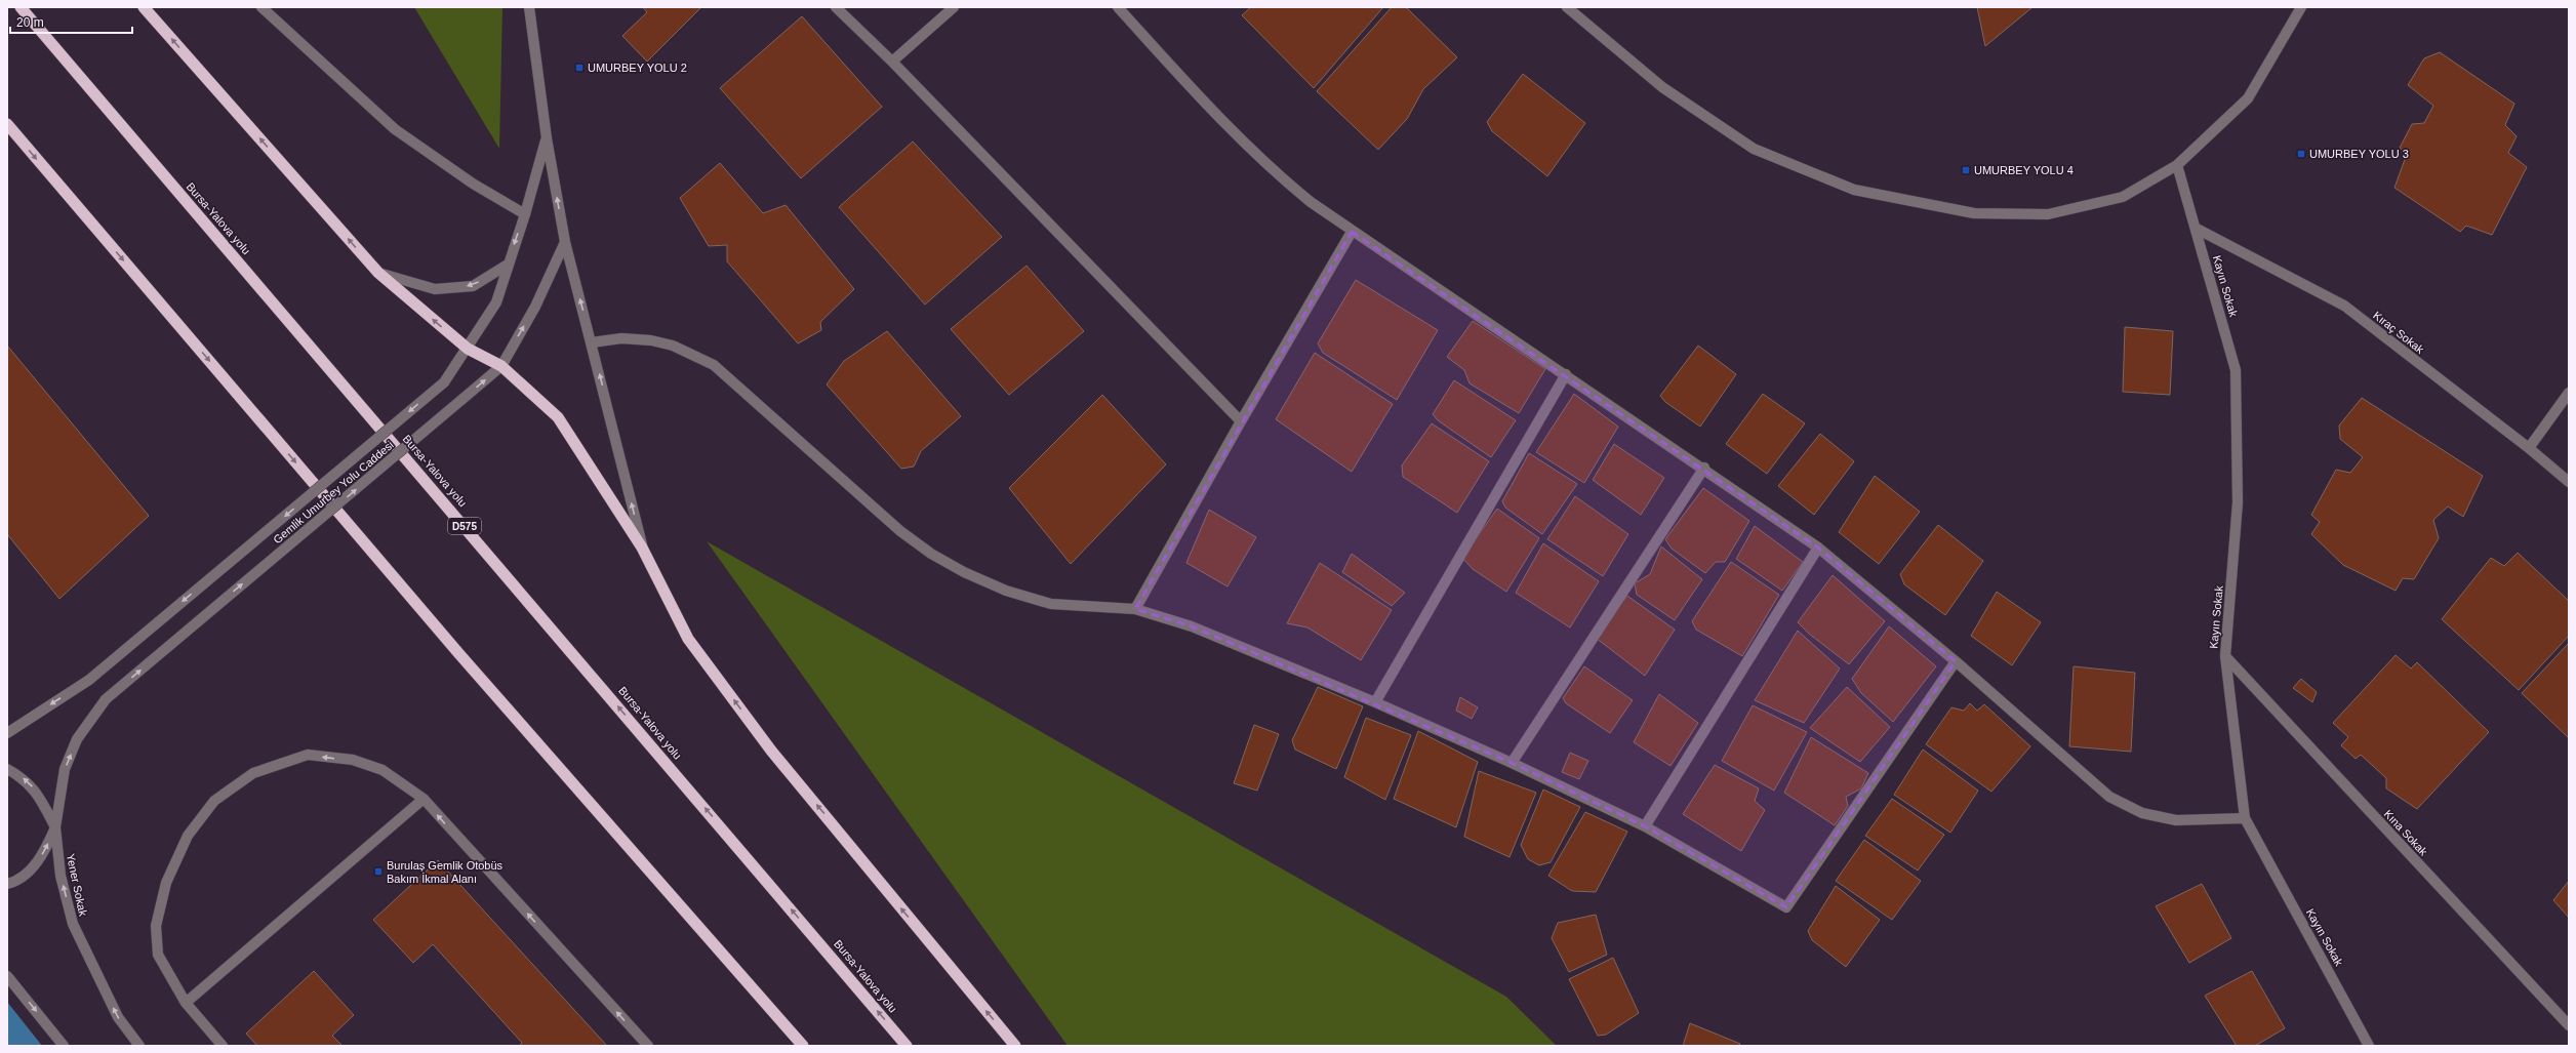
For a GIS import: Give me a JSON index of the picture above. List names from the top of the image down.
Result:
{
  "streets": {
    "highway": ["Bursa-Yalova yolu", "D575"],
    "street": [
      "Kayın Sokak",
      "Kıraç Sokak",
      "Gemlik Umurbey Yolu Caddesi",
      "Kına Sokak",
      "Yener Sokak"
    ]
  },
  "crossings": [
    ["Kayın Sokak", "Kıraç Sokak"],
    ["Kayın Sokak", "Kına Sokak"],
    ["Gemlik Umurbey Yolu Caddesi", "Yener Sokak"]
  ],
  "one_way": ["Yener Sokak"],
  "places": {
    "transit": [
      "UMURBEY YOLU 2",
      "UMURBEY YOLU 3",
      "UMURBEY YOLU 4",
      "Burulaş Gemlik Otobüs Bakım İkmal Alanı"
    ]
  },
  "scale_bar": "20 m"
}
